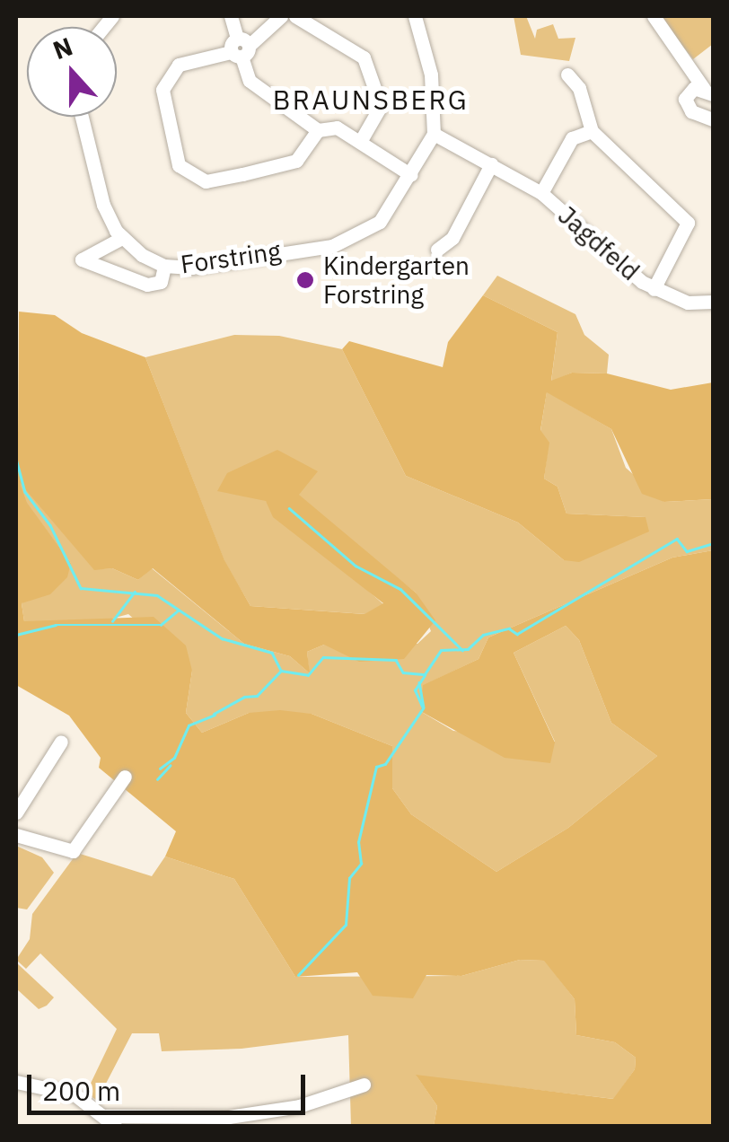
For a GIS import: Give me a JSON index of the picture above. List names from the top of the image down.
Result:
{
  "streets": {
    "street": ["Jagdfeld", "Forstring"]
  },
  "crossings": [
    ["Jagdfeld", "Forstring"]
  ],
  "districts": ["BRAUNSBERG"],
  "places": ["Kindergarten Forstring"],
  "scale_bar": "200 m",
  "north": "top"
}
